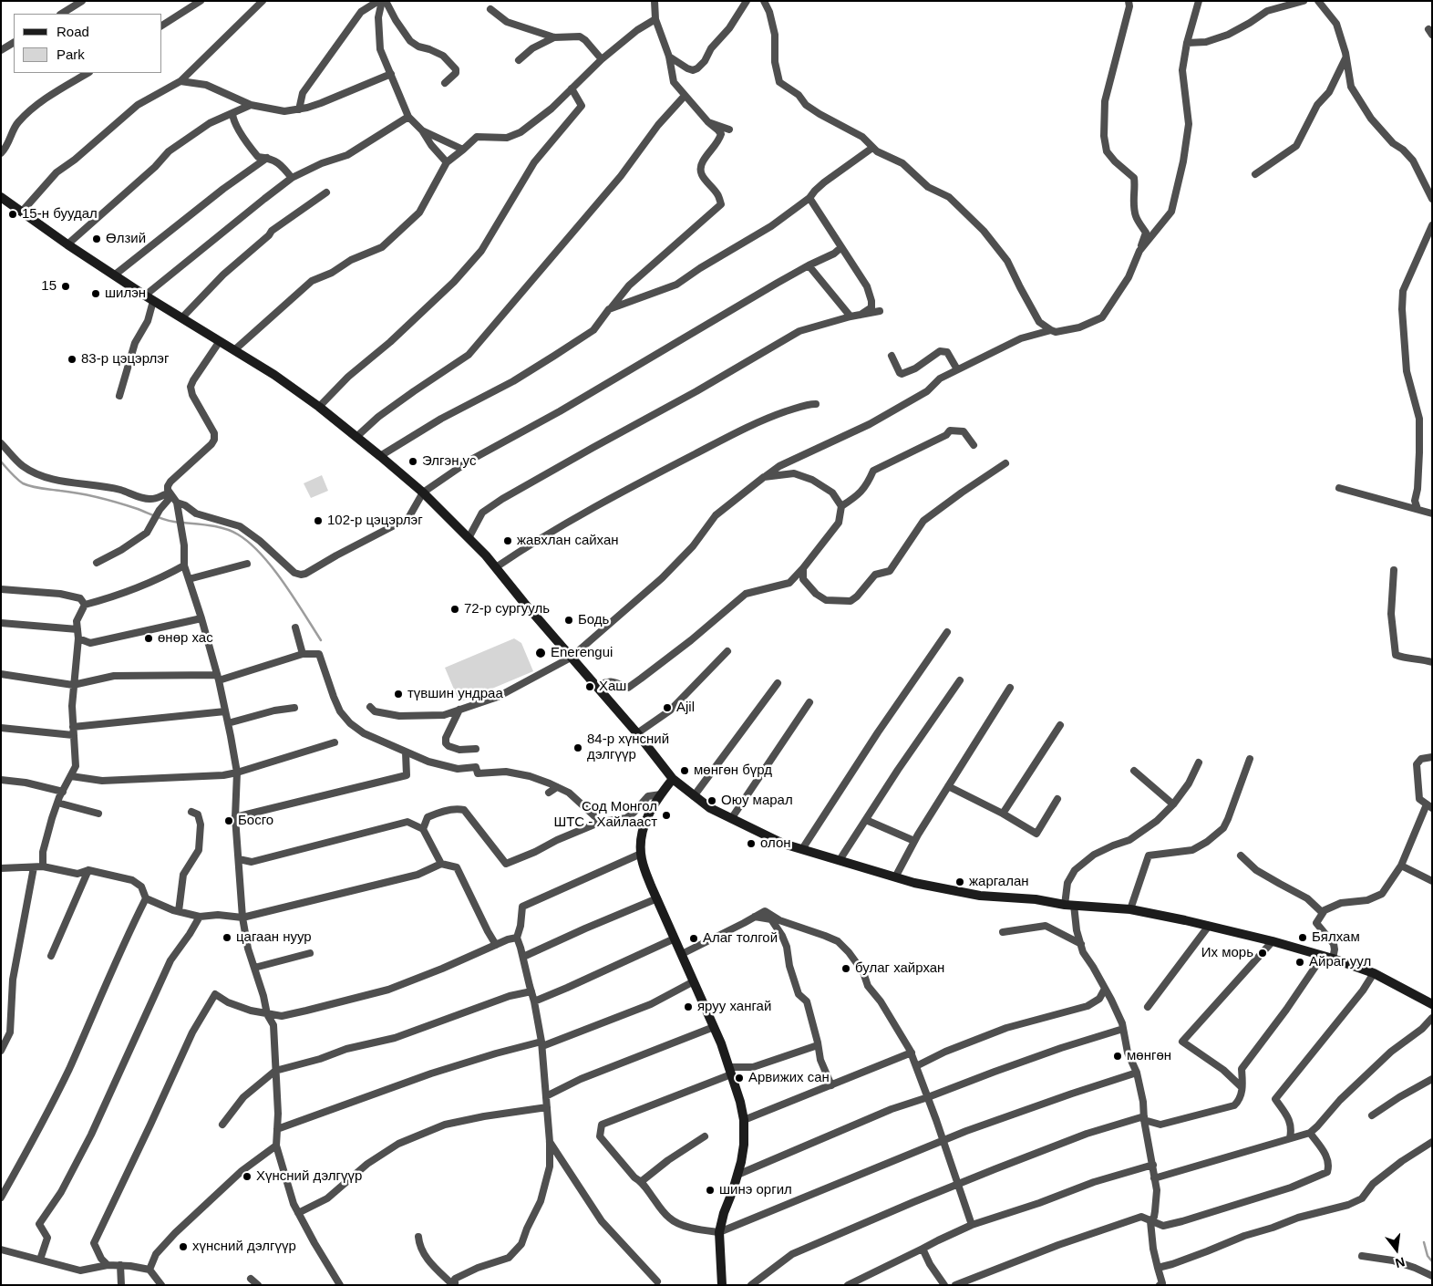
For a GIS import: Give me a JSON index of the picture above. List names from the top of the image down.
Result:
{
  "places": [
    "15-н буудал",
    "Өлзий",
    "15",
    "шилэн",
    "83-р цэцэрлэг",
    "Элгэн ус",
    "102-р цэцэрлэг",
    "жавхлан сайхан",
    "72-р сургууль",
    "Бодь",
    "өнөр хас",
    "Enerengui",
    "Хаш",
    "түвшин ундраа",
    "Ajil",
    "84-р хүнсний дэлгүүр",
    "мөнгөн бүрд",
    "Оюу марал",
    "Сод Монгол ШТС - Хайлааст",
    "Босго",
    "олон",
    "жаргалан",
    "цагаан нуур",
    "Бялхам",
    "Алаг толгой",
    "Их морь",
    "Айраг уул",
    "булаг хайрхан",
    "яруу хангай",
    "мөнгөн",
    "Арвижих сан",
    "Хүнсний дэлгүүр",
    "шинэ оргил",
    "хүнсний дэлгүүр"
  ],
  "legend": ["Road", "Park"],
  "north": "bottom"
}
